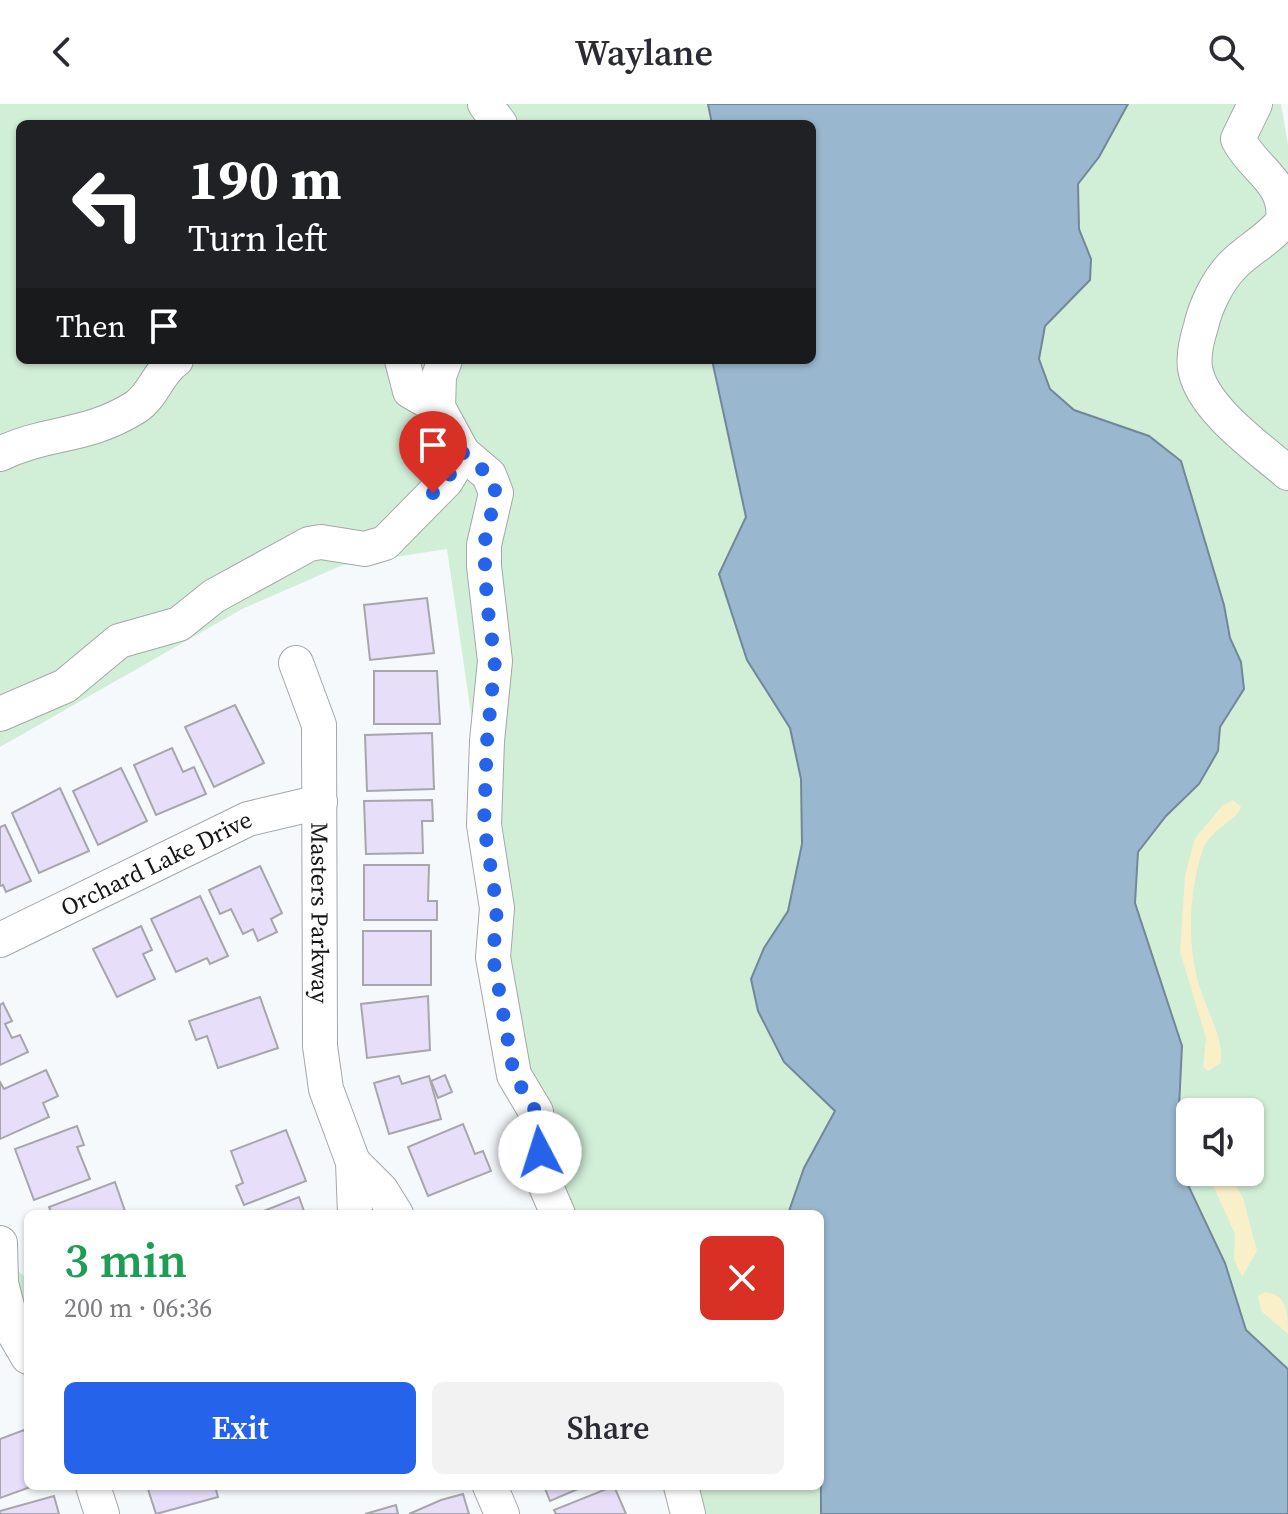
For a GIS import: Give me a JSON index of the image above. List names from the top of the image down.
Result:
{
  "streets": {
    "street": ["Orchard Lake Drive", "Masters Parkway"]
  },
  "crossings": [
    ["Orchard Lake Drive", "Masters Parkway"]
  ],
  "page": {
    "header": "Waylane",
    "turn": ["190 m", "Turn left"],
    "then": "Then",
    "heading": ["3 min", "200 m · 06:36"],
    "buttons": ["Exit", "Share"]
  }
}
